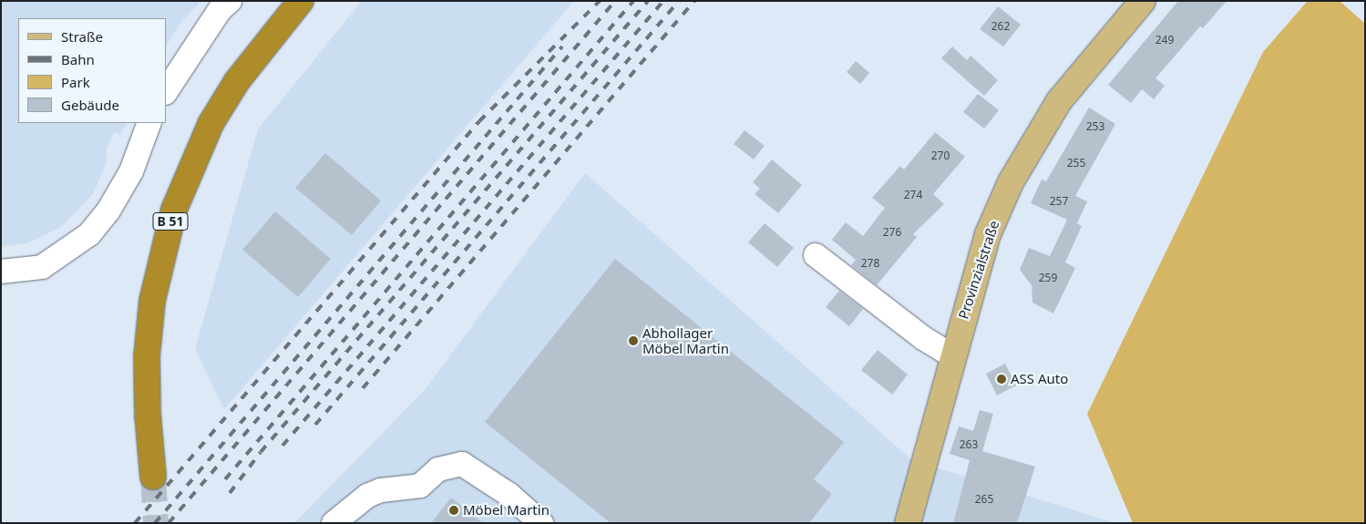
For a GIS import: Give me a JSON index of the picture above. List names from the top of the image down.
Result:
{
  "streets": {
    "highway": ["B 51"],
    "main road": ["Provinzialstraße"]
  },
  "places": ["Abhollager Möbel Martin", "ASS Auto", "Möbel Martin"],
  "house_numbers": [
    "262",
    "249",
    "253",
    "270",
    "255",
    "274",
    "257",
    "276",
    "278",
    "259",
    "263",
    "265"
  ],
  "legend": [
    "Straße",
    "Bahn",
    "Park",
    "Gebäude"
  ]
}
